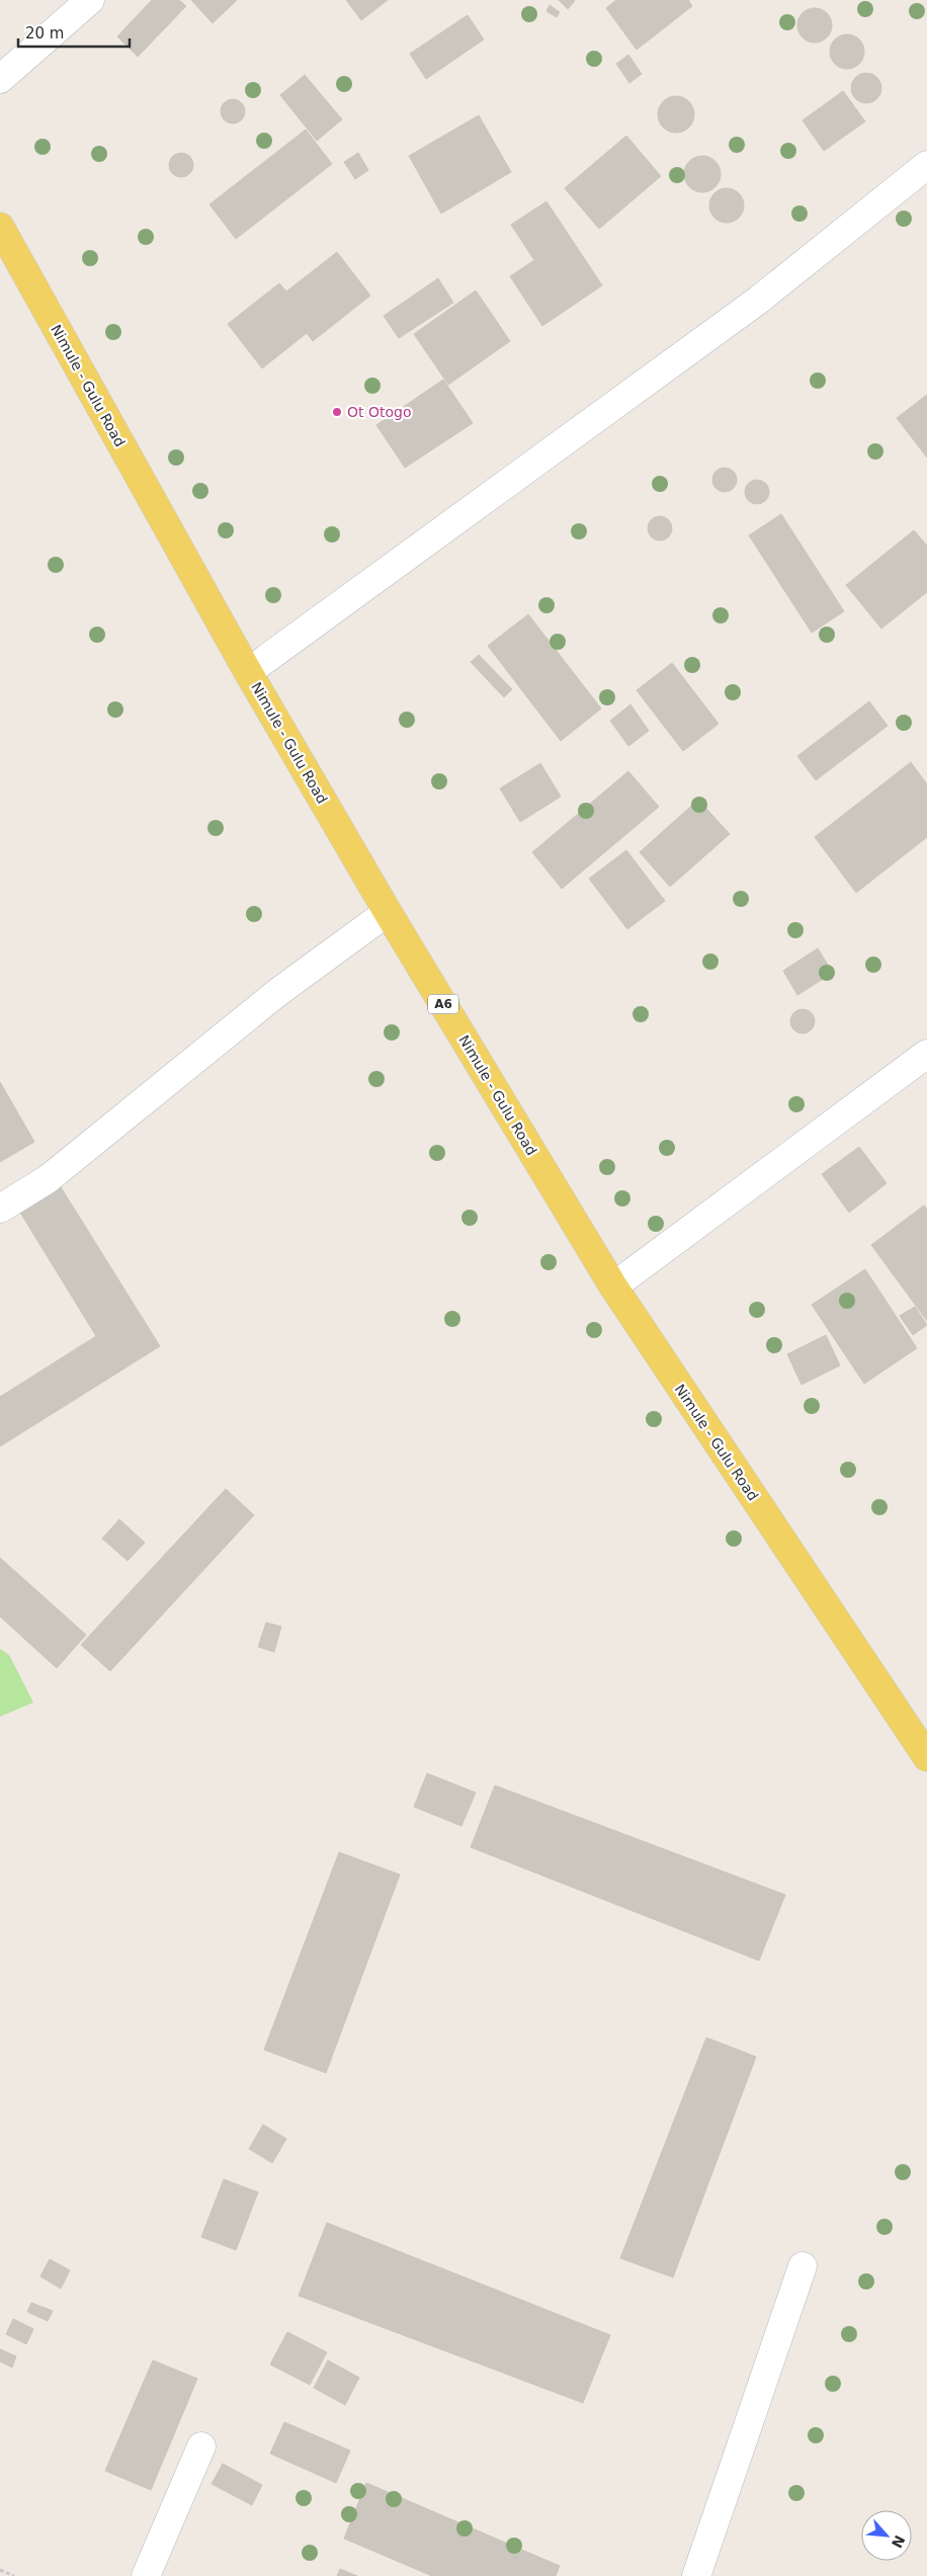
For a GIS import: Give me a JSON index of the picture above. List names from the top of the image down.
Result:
{
  "streets": {
    "main road": ["Nimule - Gulu Road", "A6"]
  },
  "places": ["Ot Otogo"],
  "scale_bar": "20 m",
  "north": "bottom right"
}
